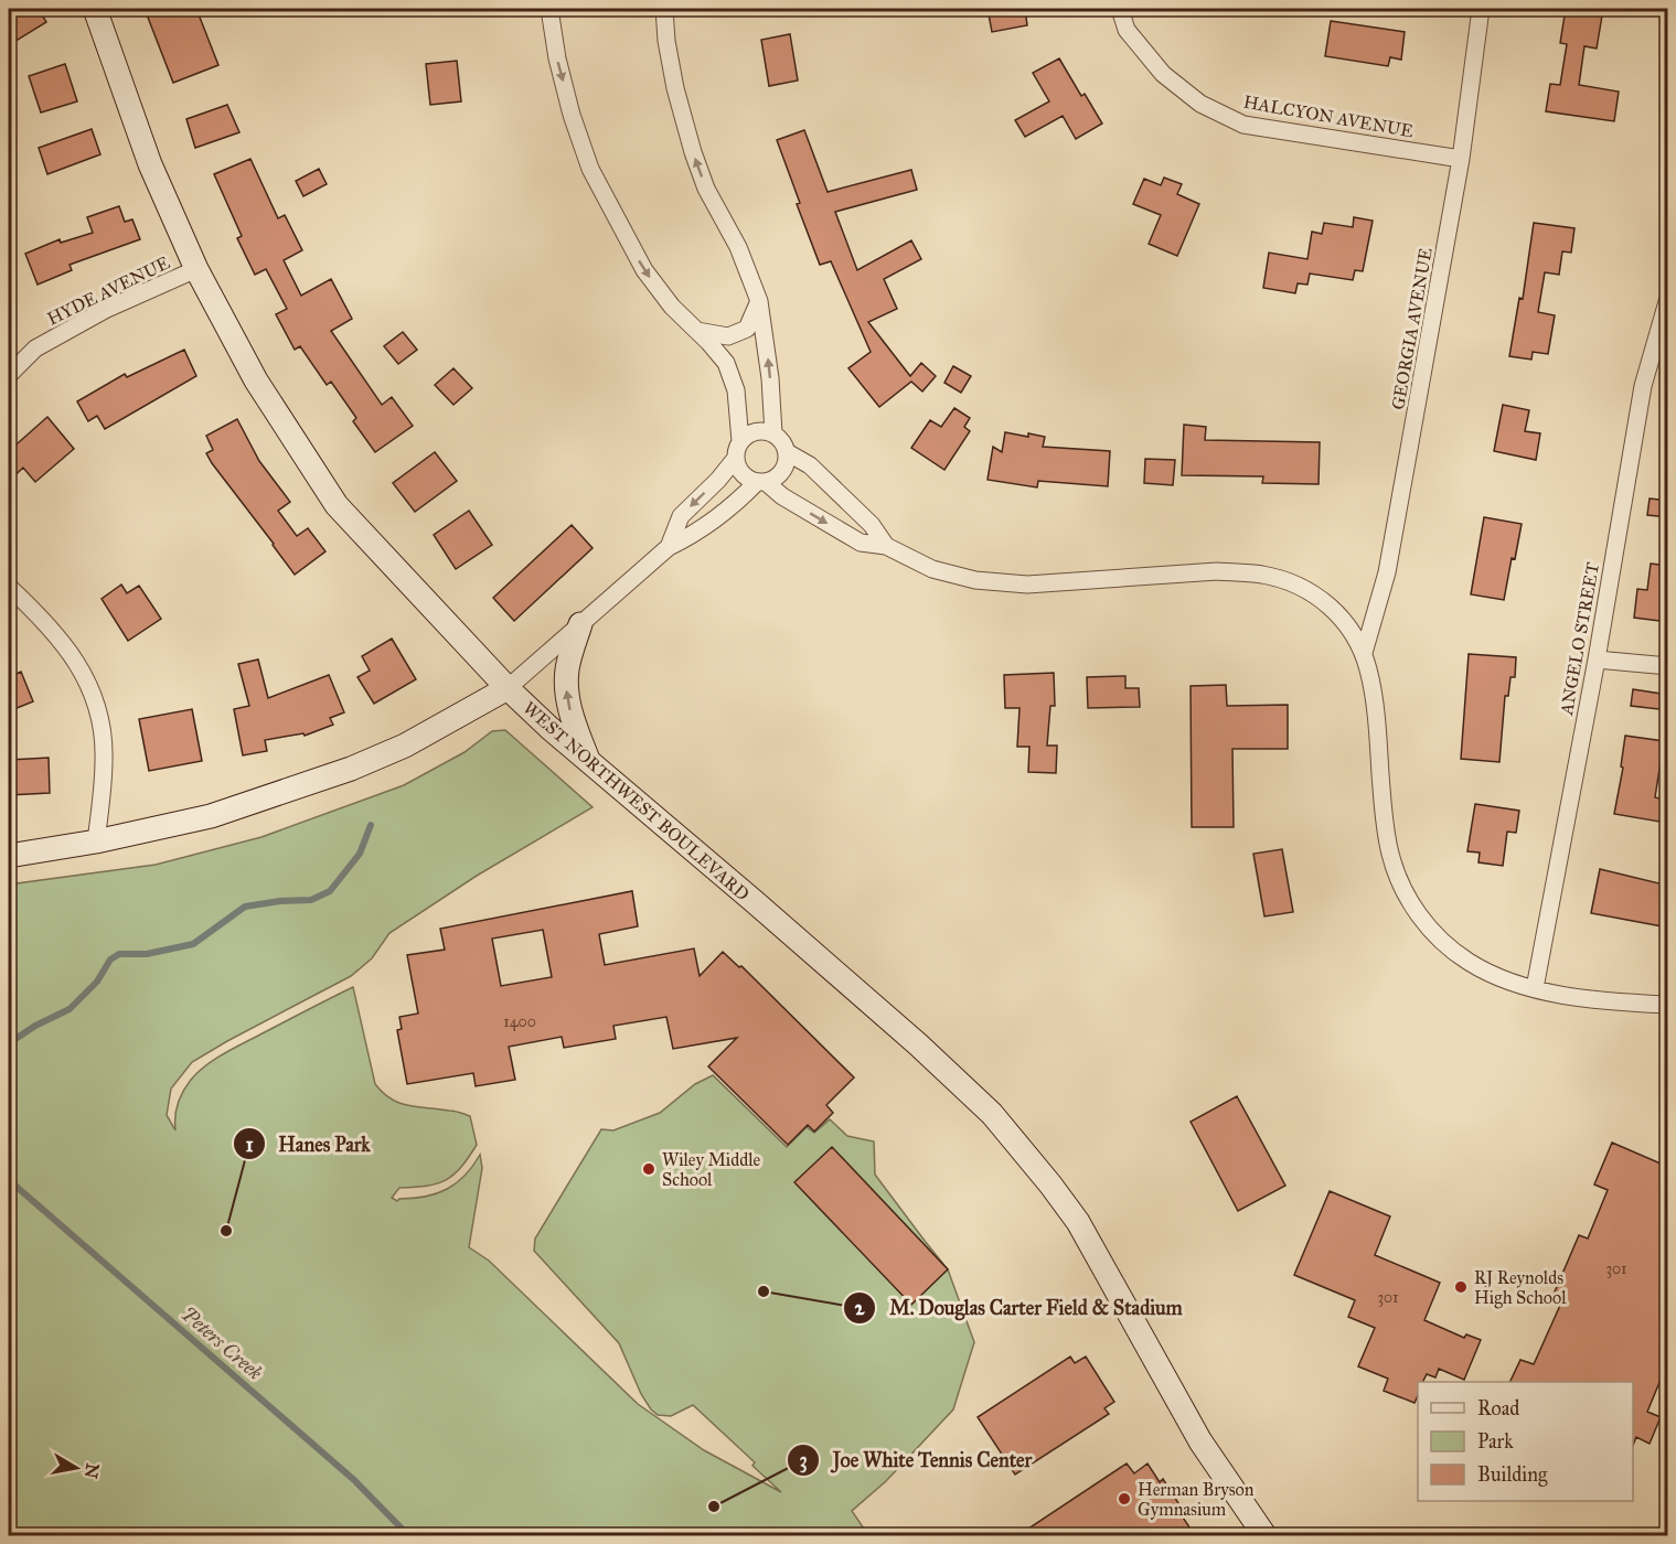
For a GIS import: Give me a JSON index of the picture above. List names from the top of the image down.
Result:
{
  "streets": {
    "main road": ["WEST NORTHWEST BOULEVARD"],
    "street": [
      "HALCYON AVENUE",
      "HYDE AVENUE",
      "GEORGIA AVENUE",
      "ANGELO STREET"
    ]
  },
  "crossings": [
    ["HALCYON AVENUE", "GEORGIA AVENUE"],
    ["HYDE AVENUE", "WEST NORTHWEST BOULEVARD"]
  ],
  "water": ["Peters Creek"],
  "places": [
    "Wiley Middle School",
    "Hanes Park",
    "RJ Reynolds High School",
    "M. Douglas Carter Field & Stadium",
    "Herman Bryson Gymnasium",
    "Joe White Tennis Center"
  ],
  "house_numbers": ["1400", "301", "301"],
  "legend": ["Road", "Park", "Building"],
  "north": "right"
}
